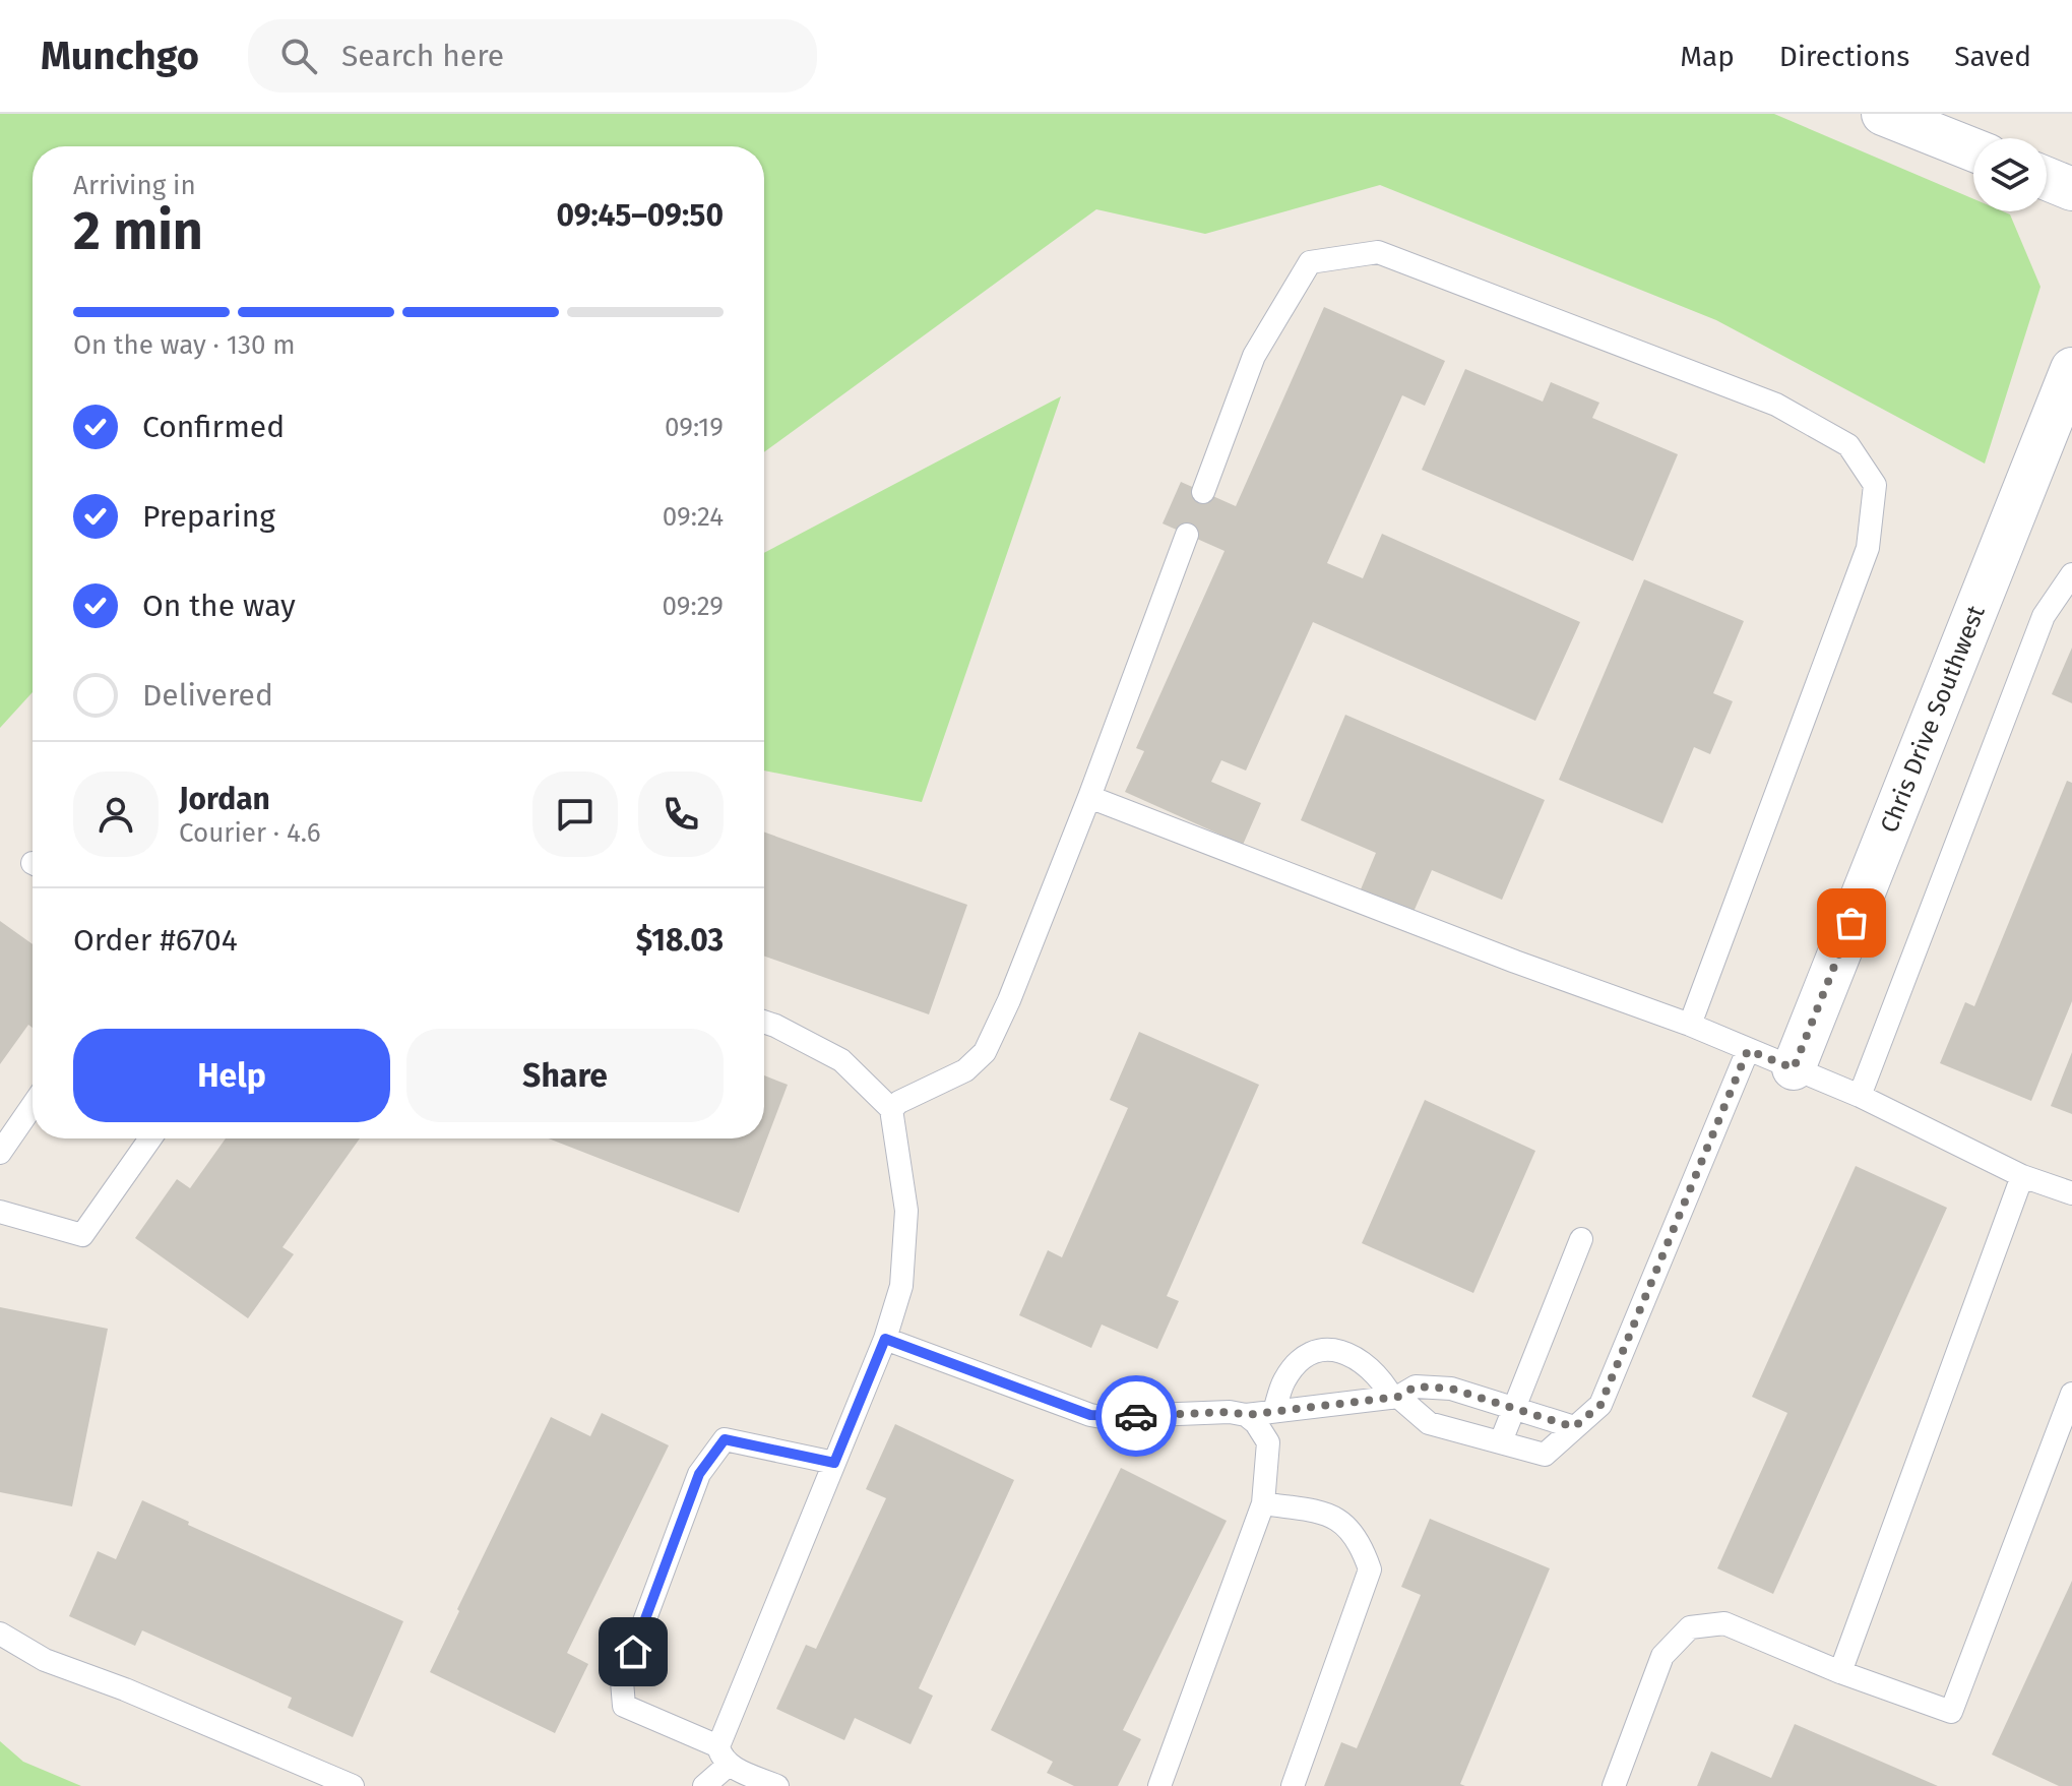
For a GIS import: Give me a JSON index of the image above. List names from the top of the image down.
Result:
{
  "streets": {
    "street": ["Chris Drive Southwest"]
  },
  "page": {
    "header": "Munchgo",
    "search": "Search here",
    "nav": ["Map", "Directions", "Saved"],
    "heading": ["2 min", "Arriving in", "09:45–09:50"],
    "panel": [
      "Jordan",
      "Courier · 4.6",
      "Order #6704",
      "$18.03"
    ],
    "bar": "On the way · 130 m",
    "list": [
      ["Confirmed", "09:19"],
      ["Preparing", "09:24"],
      ["On the way", "09:29"],
      "Delivered"
    ],
    "buttons": ["Help", "Share"]
  }
}
